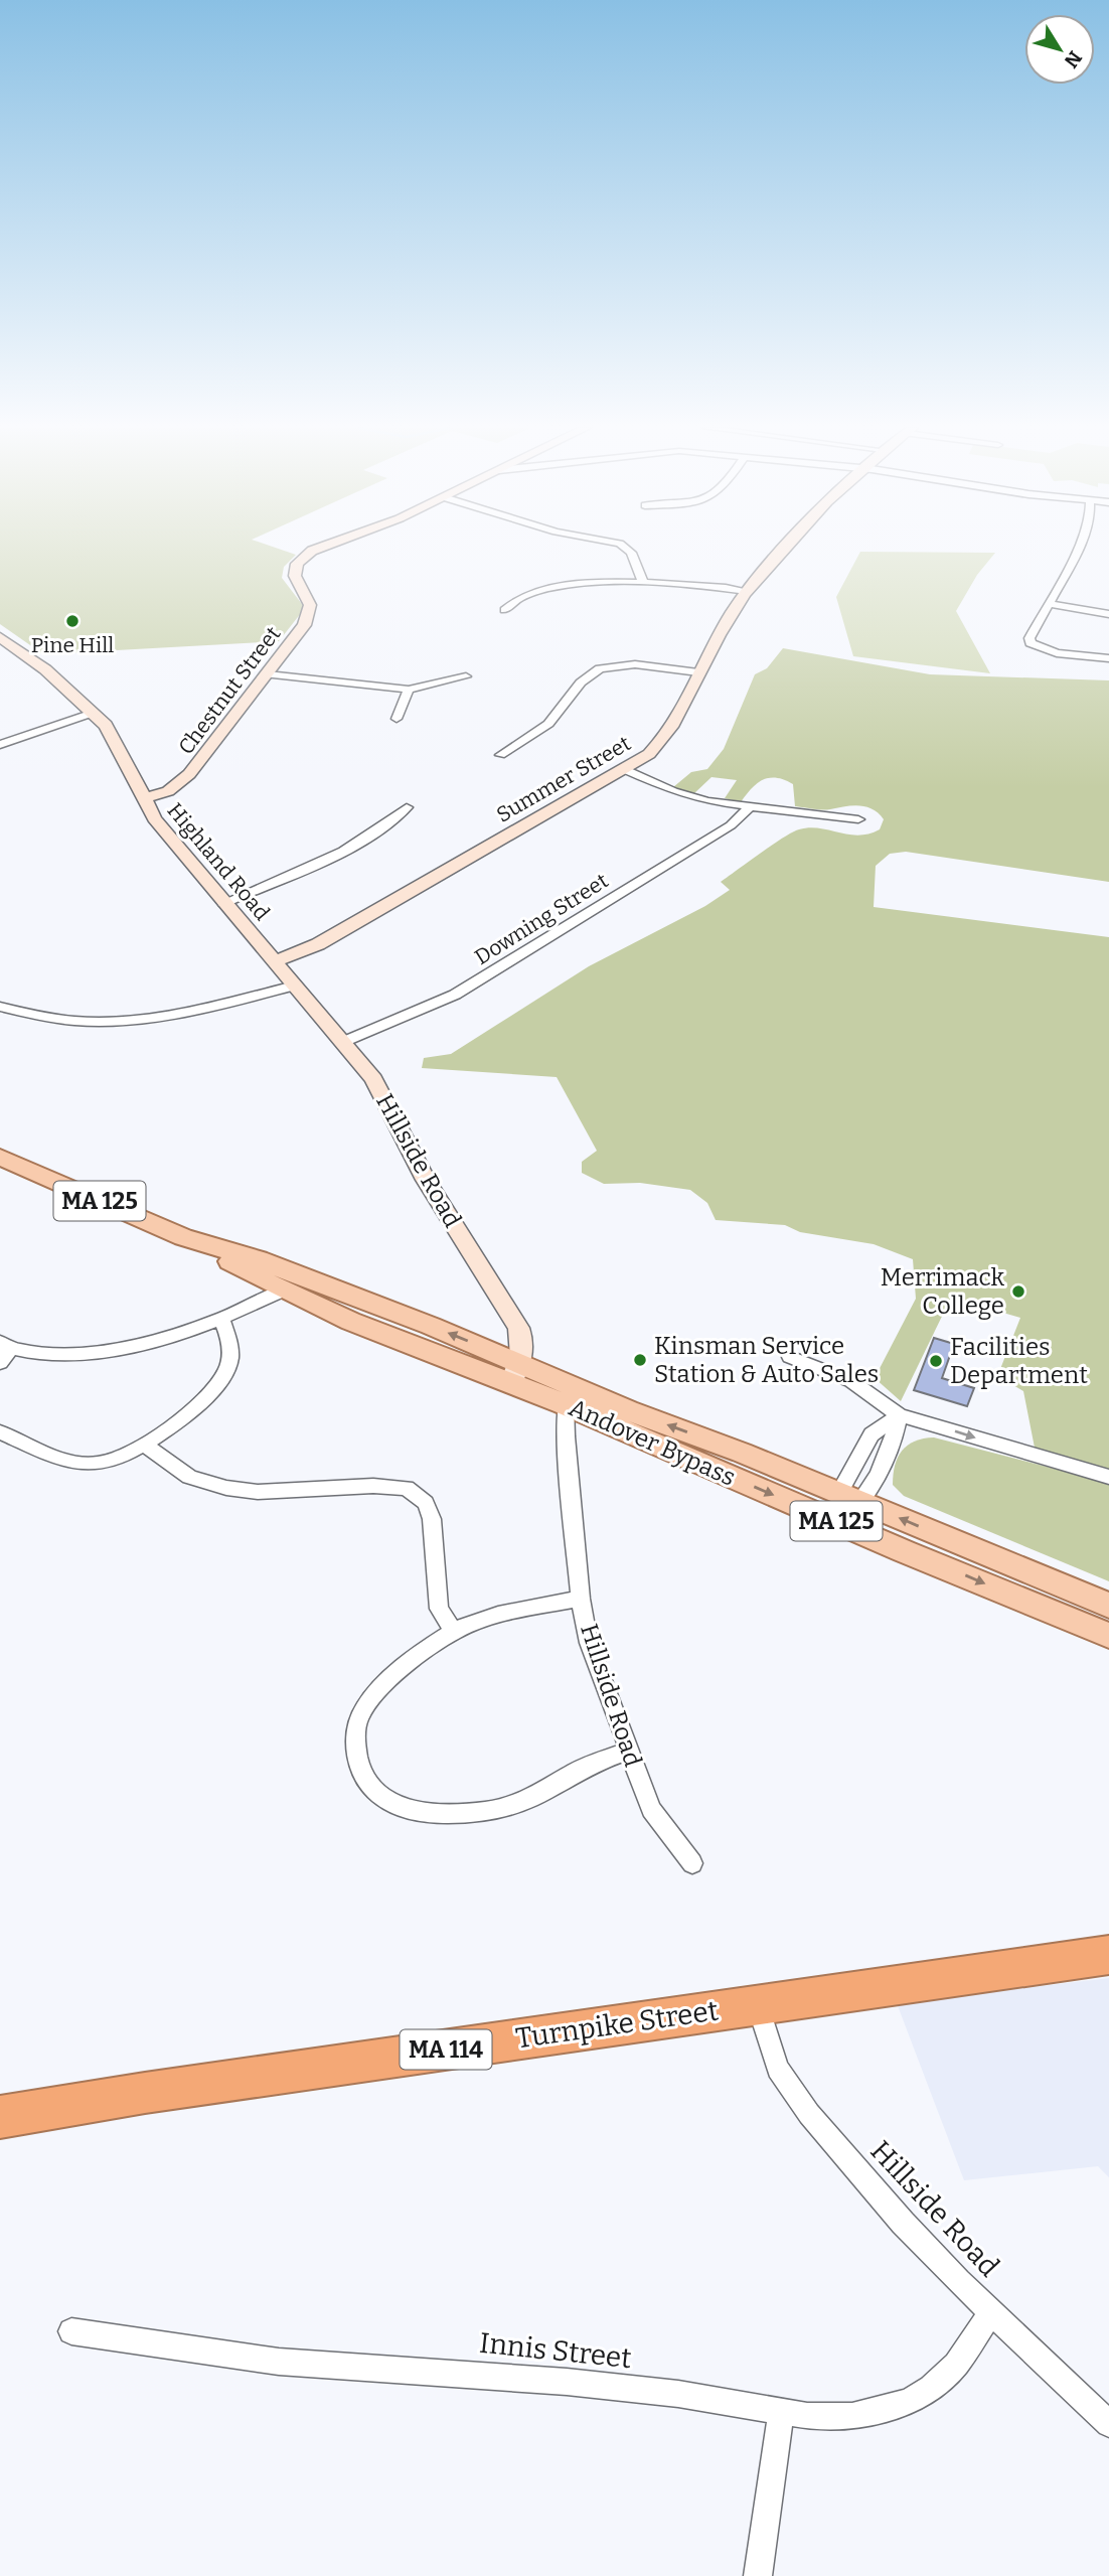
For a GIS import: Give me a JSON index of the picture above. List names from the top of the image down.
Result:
{
  "streets": {
    "highway": ["Turnpike Street", "MA 114"],
    "main road": ["MA 125", "Andover Bypass"],
    "street": [
      "Chestnut Street",
      "Summer Street",
      "Highland Road",
      "Downing Street",
      "Hillside Road",
      "Innis Street"
    ]
  },
  "crossings": [
    ["Chestnut Street", "Highland Road"],
    ["Summer Street", "Highland Road"],
    ["Highland Road", "Downing Street"],
    ["Highland Road", "Hillside Road"],
    ["Downing Street", "Hillside Road"],
    ["Hillside Road", "Andover Bypass"],
    ["Hillside Road", "Turnpike Street"],
    ["Hillside Road", "Innis Street"]
  ],
  "places": [
    "Pine Hill",
    "Merrimack College",
    "Kinsman Service Station & Auto Sales",
    "Facilities Department"
  ],
  "north": "bottom right"
}
